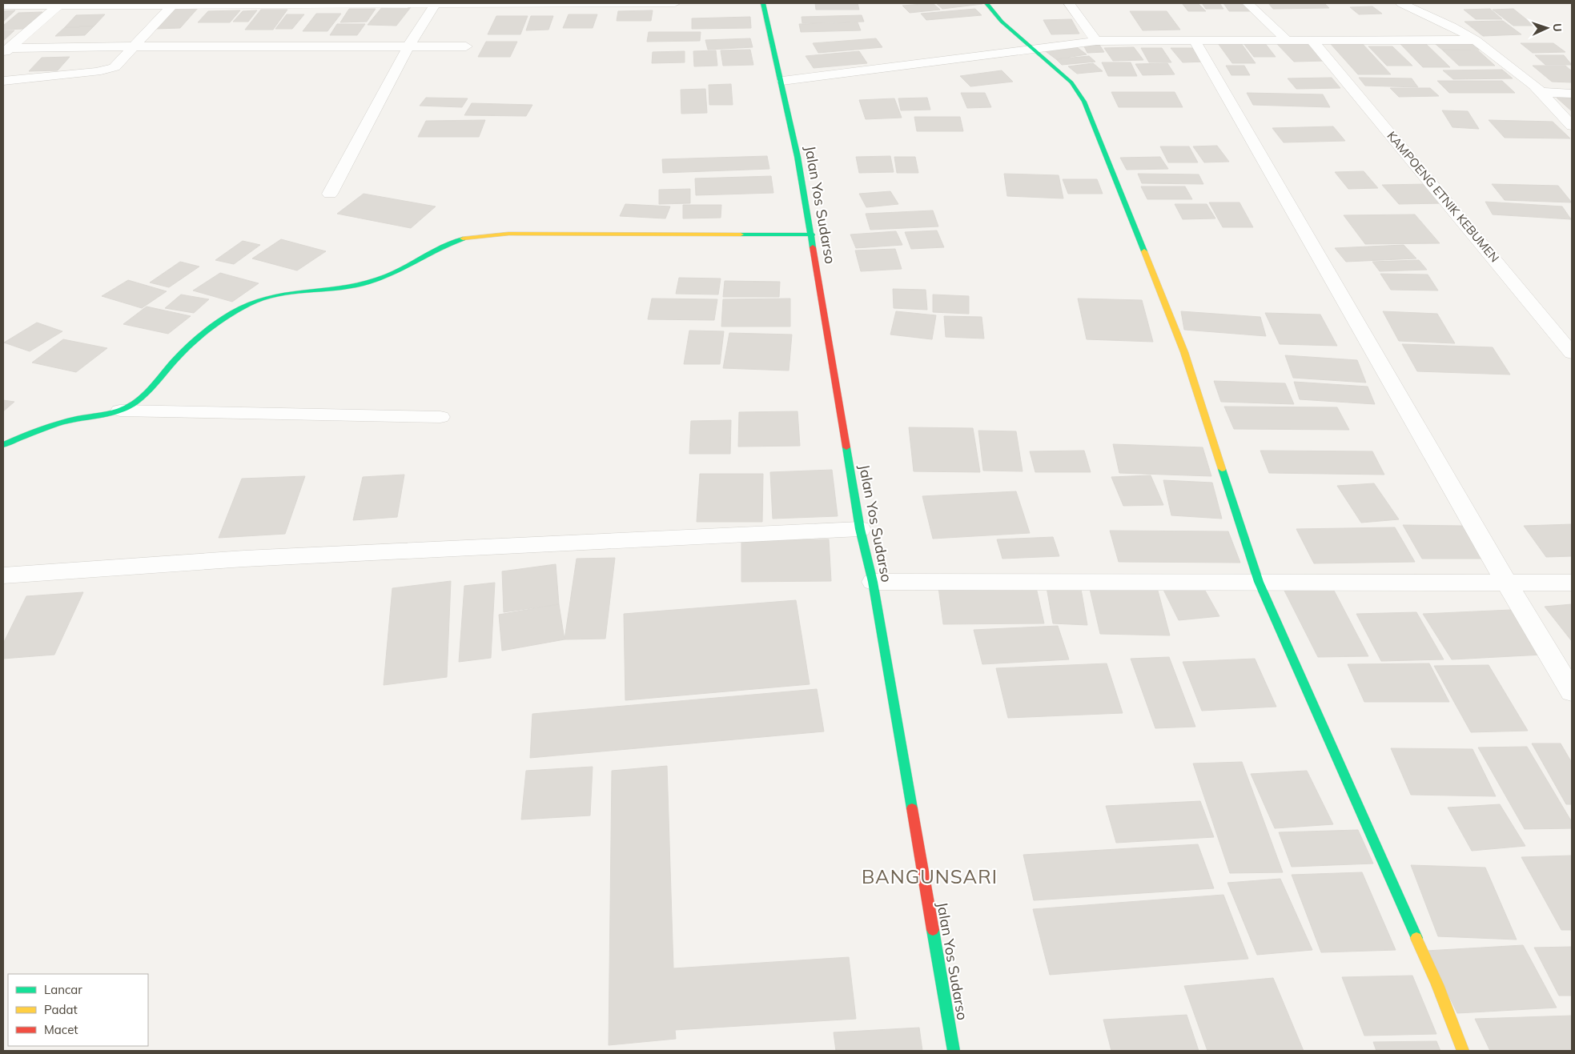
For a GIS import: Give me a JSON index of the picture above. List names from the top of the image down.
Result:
{
  "streets": {
    "street": ["KAMPOENG ETNIK KEBUMEN", "Jalan Yos Sudarso"]
  },
  "districts": ["BANGUNSARI"],
  "legend": ["Lancar", "Padat", "Macet"],
  "north": "right"
}
